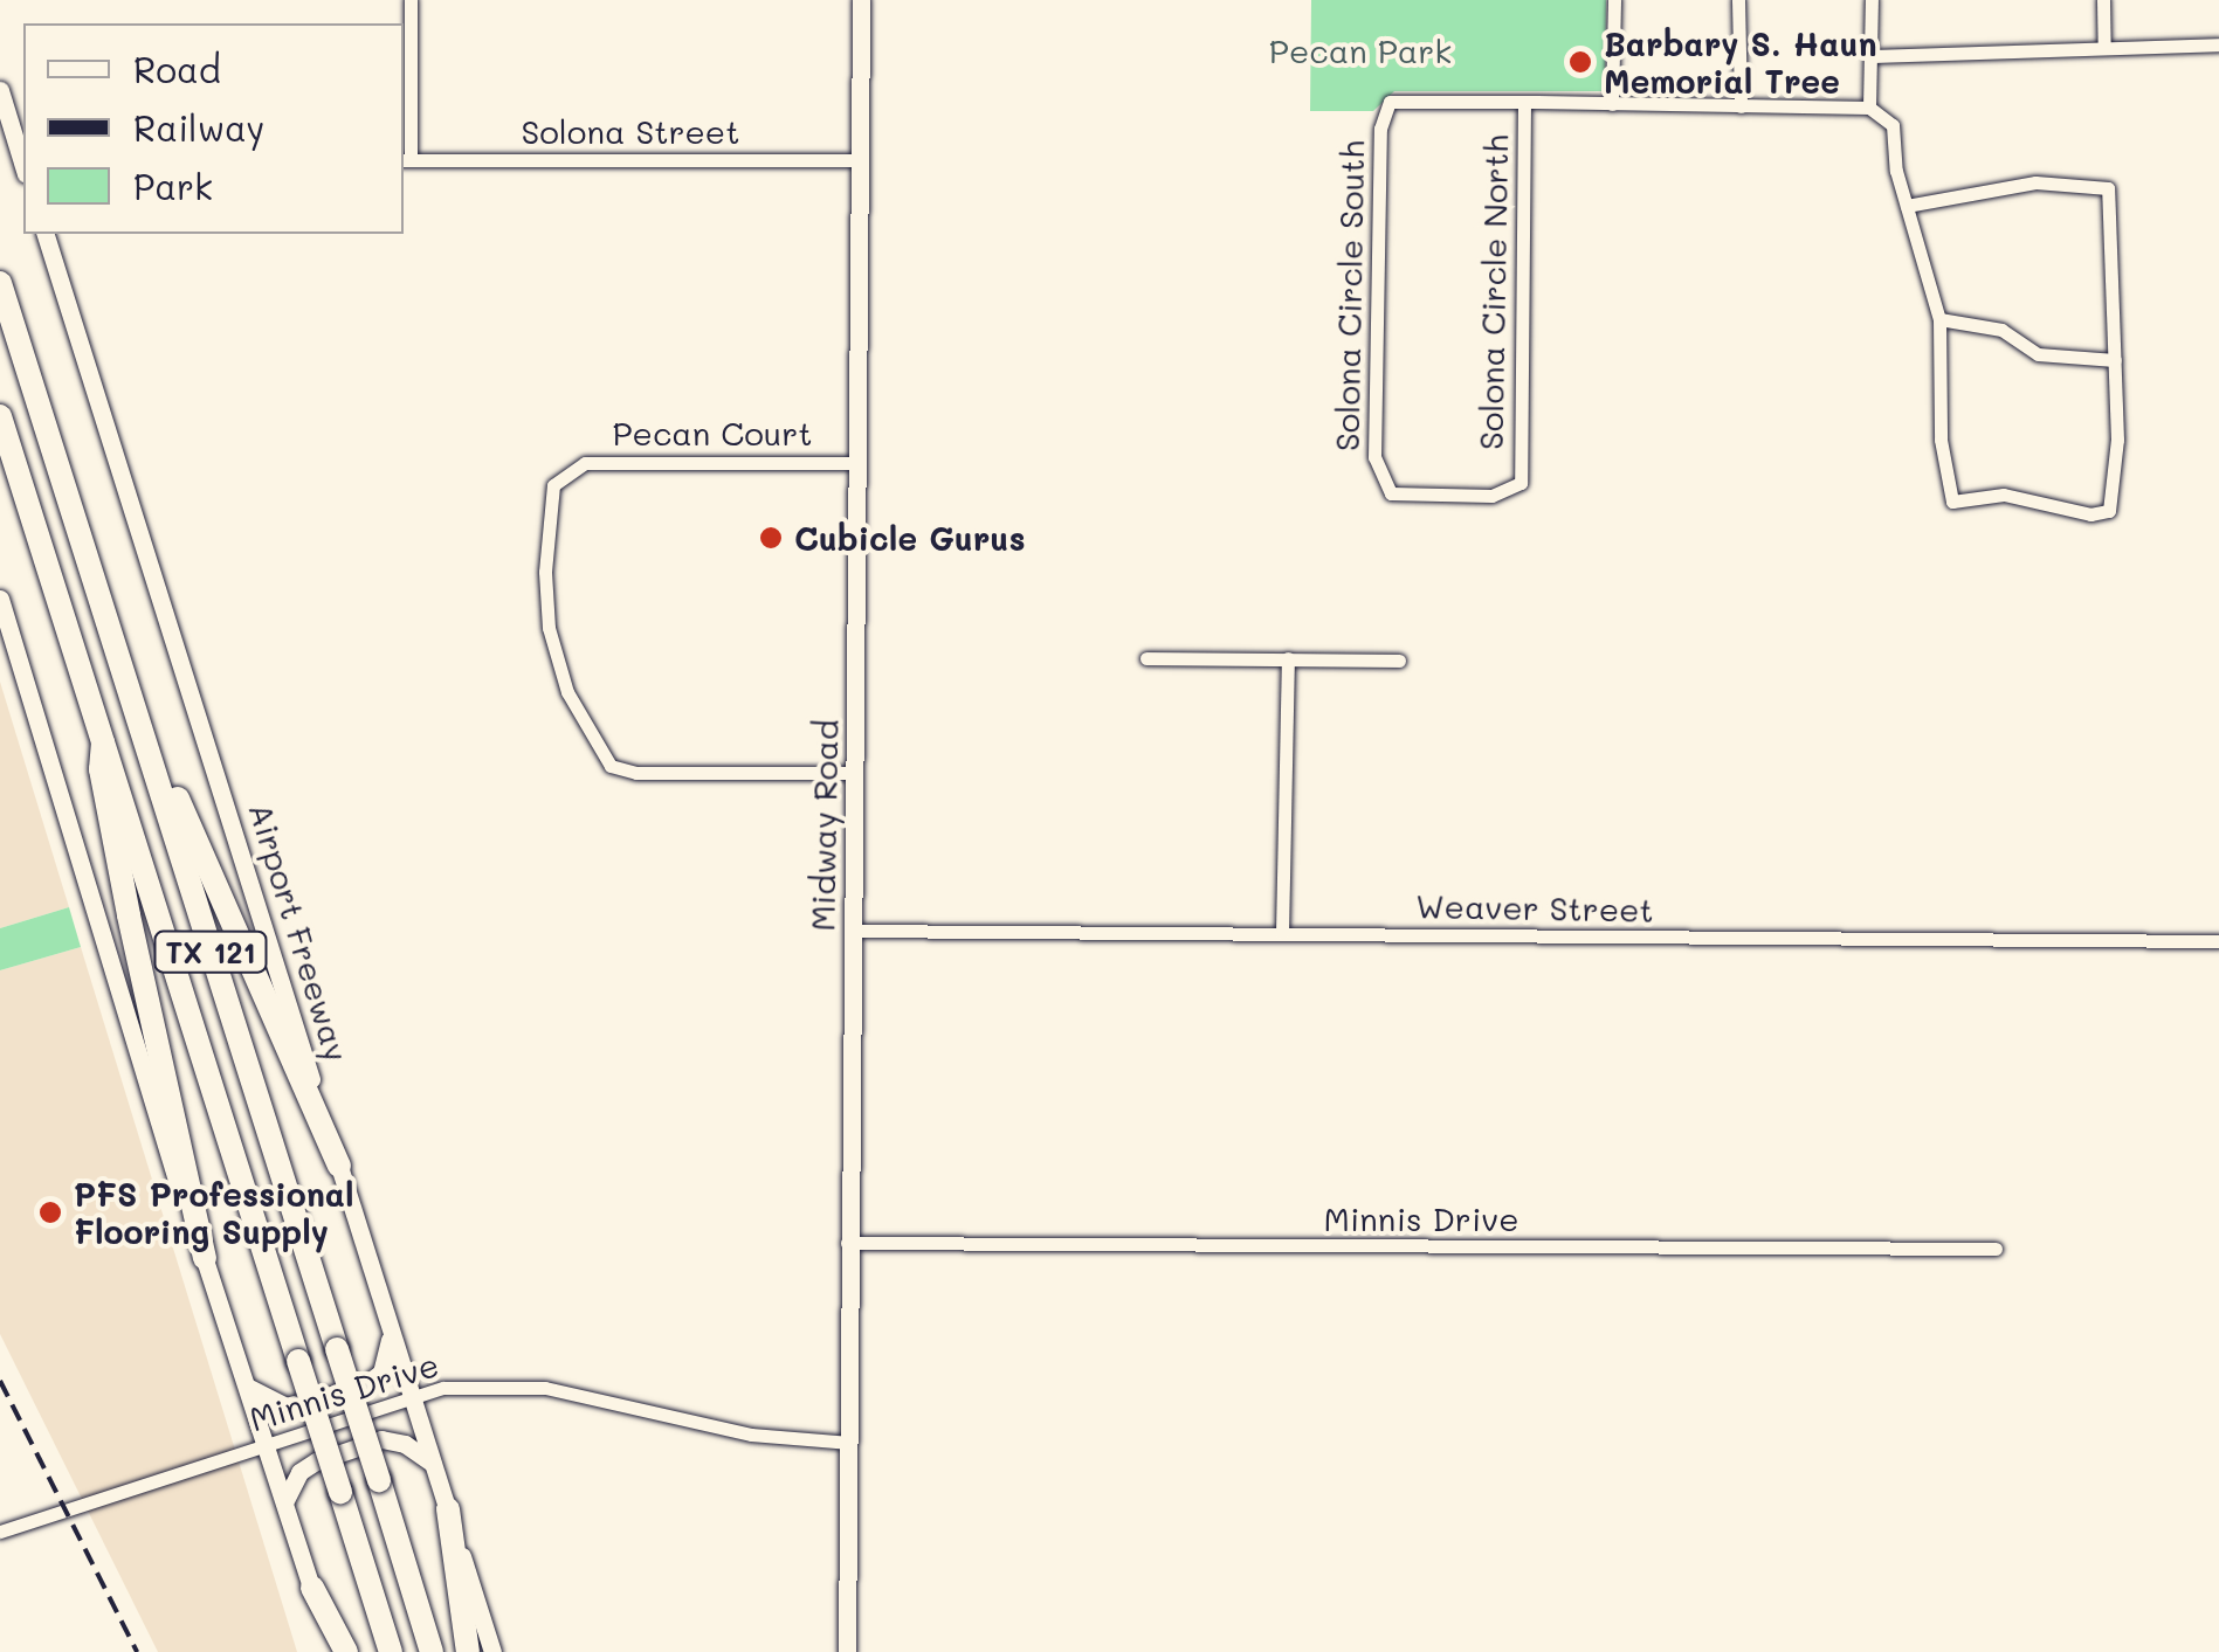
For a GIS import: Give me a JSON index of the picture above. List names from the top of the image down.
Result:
{
  "streets": {
    "highway": ["TX 121"],
    "main road": ["Midway Road", "Airport Freeway"],
    "street": [
      "Solona Street",
      "Solona Circle North",
      "Solona Circle South",
      "Pecan Court",
      "Weaver Street",
      "Minnis Drive"
    ]
  },
  "crossings": [
    ["Solona Street", "Midway Road"],
    ["Solona Circle North", "Solona Circle South"],
    ["Pecan Court", "Midway Road"],
    ["Midway Road", "Weaver Street"],
    ["Midway Road", "Minnis Drive"],
    ["Airport Freeway", "Minnis Drive"]
  ],
  "parks": ["Pecan Park"],
  "places": ["Barbary S. Haun Memorial Tree", "Cubicle Gurus", "PFS Professional Flooring Supply"],
  "legend": ["Road", "Railway", "Park"]
}
